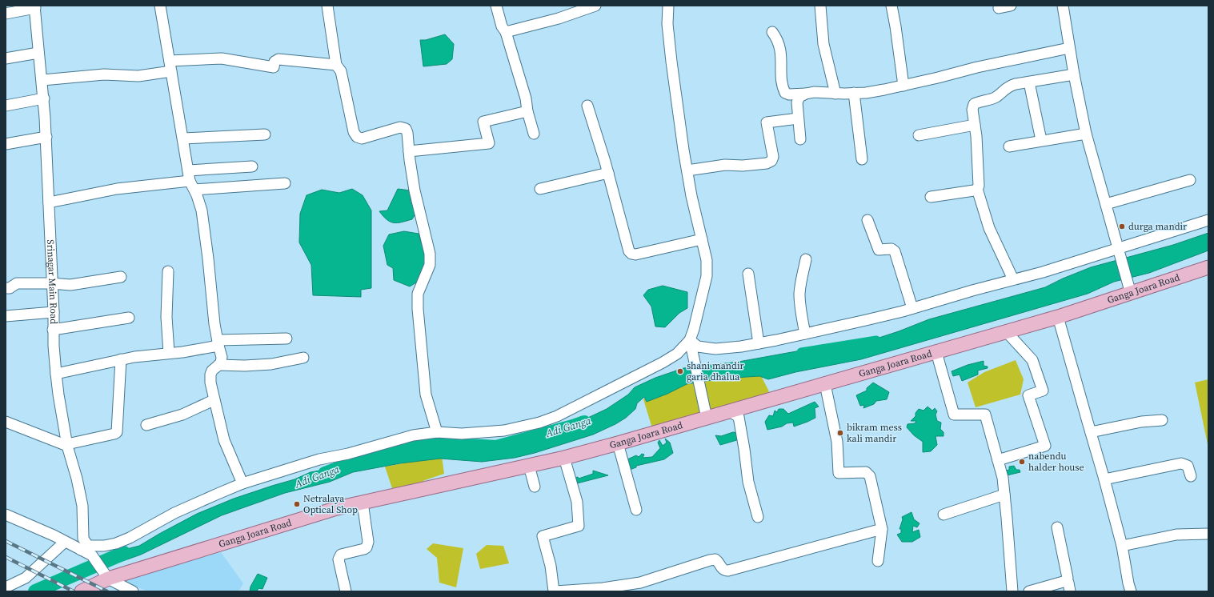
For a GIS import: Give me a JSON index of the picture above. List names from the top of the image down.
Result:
{
  "streets": {
    "main road": ["Ganga Joara Road"],
    "street": ["Srinagar Main Road"]
  },
  "crossings": [
    ["Srinagar Main Road", "Ganga Joara Road"]
  ],
  "water": ["Adi Ganga"],
  "places": [
    "durga mandir",
    "shani mandir garia dhalua",
    "bikram mess kali mandir",
    "nabendu halder house",
    "Netralaya Optical Shop"
  ]
}
